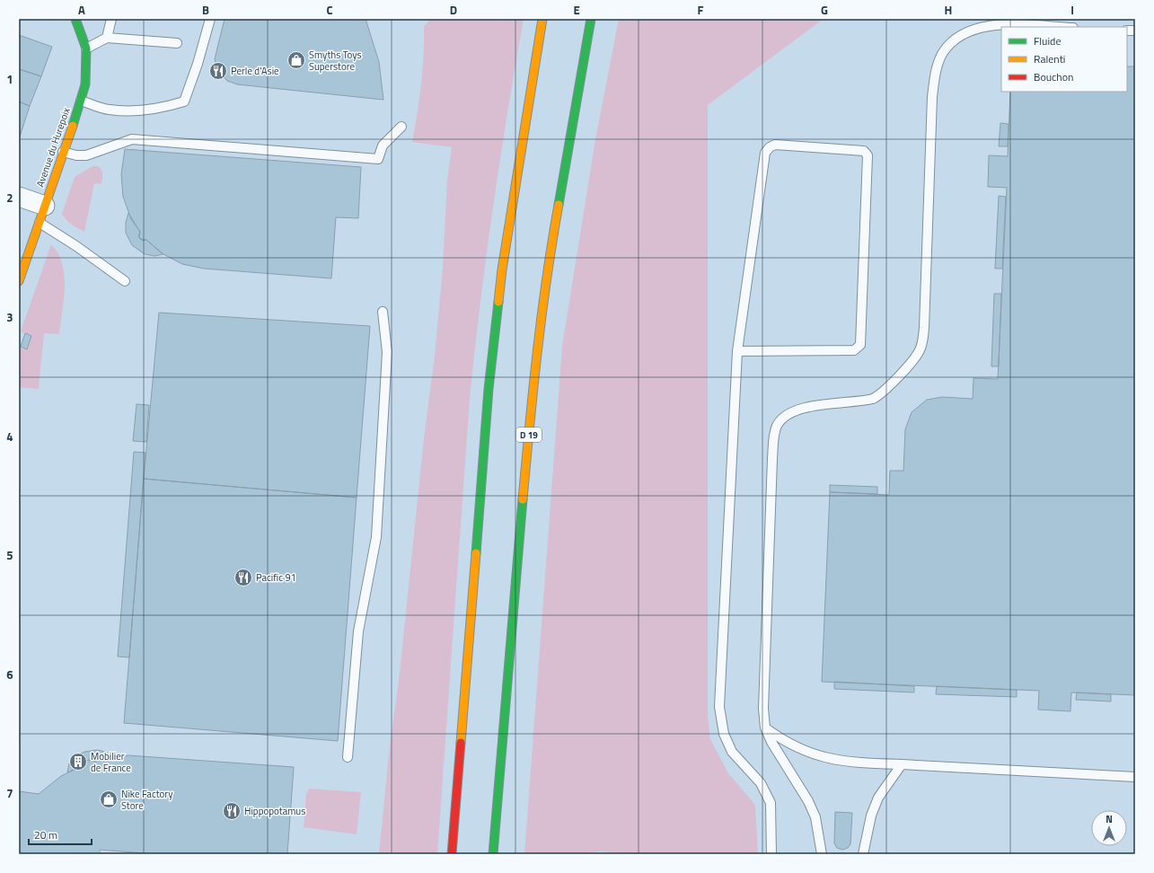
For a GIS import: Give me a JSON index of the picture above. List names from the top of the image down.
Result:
{
  "streets": {
    "main road": ["Avenue du Hurepoix", "D 19"]
  },
  "places": {
    "shop": ["Smyths Toys Superstore", "Nike Factory Store"],
    "restaurant": ["Perle d'Asie", "Pacific 91", "Hippopotamus"],
    "building": ["Mobilier de France"]
  },
  "legend": ["Fluide", "Ralenti", "Bouchon"],
  "scale_bar": "20 m",
  "north": "top",
  "grid": {
    "columns": [
      "A",
      "B",
      "C",
      "D",
      "E",
      "F",
      "G",
      "H",
      "I"
    ],
    "rows": [
      "1",
      "2",
      "3",
      "4",
      "5",
      "6",
      "7"
    ]
  }
}
